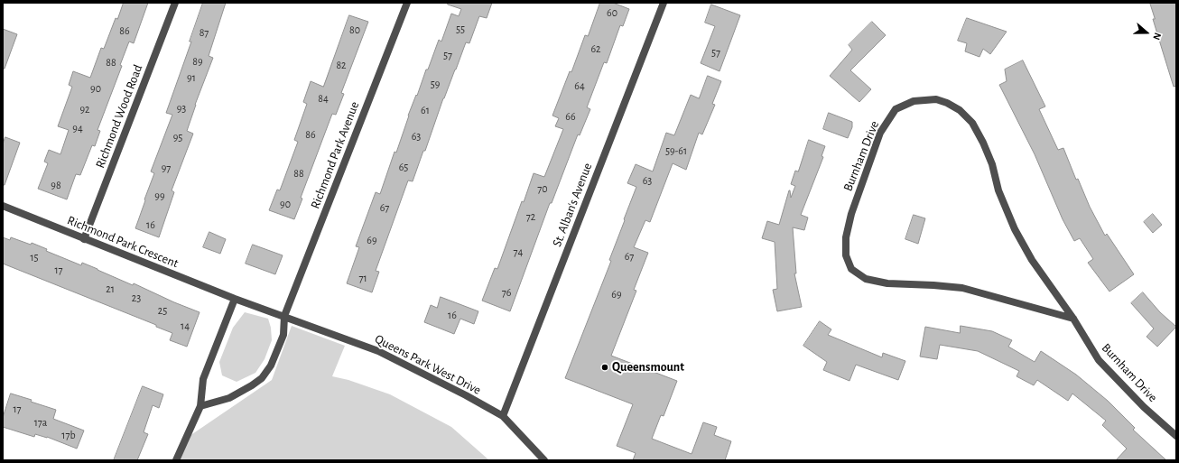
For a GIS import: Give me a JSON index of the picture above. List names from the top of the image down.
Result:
{
  "streets": {
    "street": [
      "Richmond Wood Road",
      "Richmond Park Avenue",
      "Burnham Drive",
      "St. Alban's Avenue",
      "Richmond Park Crescent",
      "Queens Park West Drive"
    ]
  },
  "crossings": [
    ["Richmond Wood Road", "Richmond Park Crescent"],
    ["Richmond Park Avenue", "Queens Park West Drive"],
    ["St. Alban's Avenue", "Queens Park West Drive"],
    ["Richmond Park Crescent", "Queens Park West Drive"]
  ],
  "places": ["Queensmount"],
  "house_numbers": [
    "60",
    "55",
    "80",
    "86",
    "87",
    "62",
    "57",
    "57",
    "89",
    "88",
    "82",
    "91",
    "59",
    "64",
    "90",
    "84",
    "93",
    "92",
    "61",
    "66",
    "94",
    "86",
    "63",
    "95",
    "59-61",
    "65",
    "97",
    "88",
    "63",
    "98",
    "70",
    "99",
    "90",
    "67",
    "72",
    "16",
    "69",
    "74",
    "67",
    "15",
    "17",
    "71",
    "21",
    "76",
    "69",
    "23",
    "25",
    "16",
    "14",
    "17",
    "17a",
    "17b"
  ],
  "north": "right"
}
